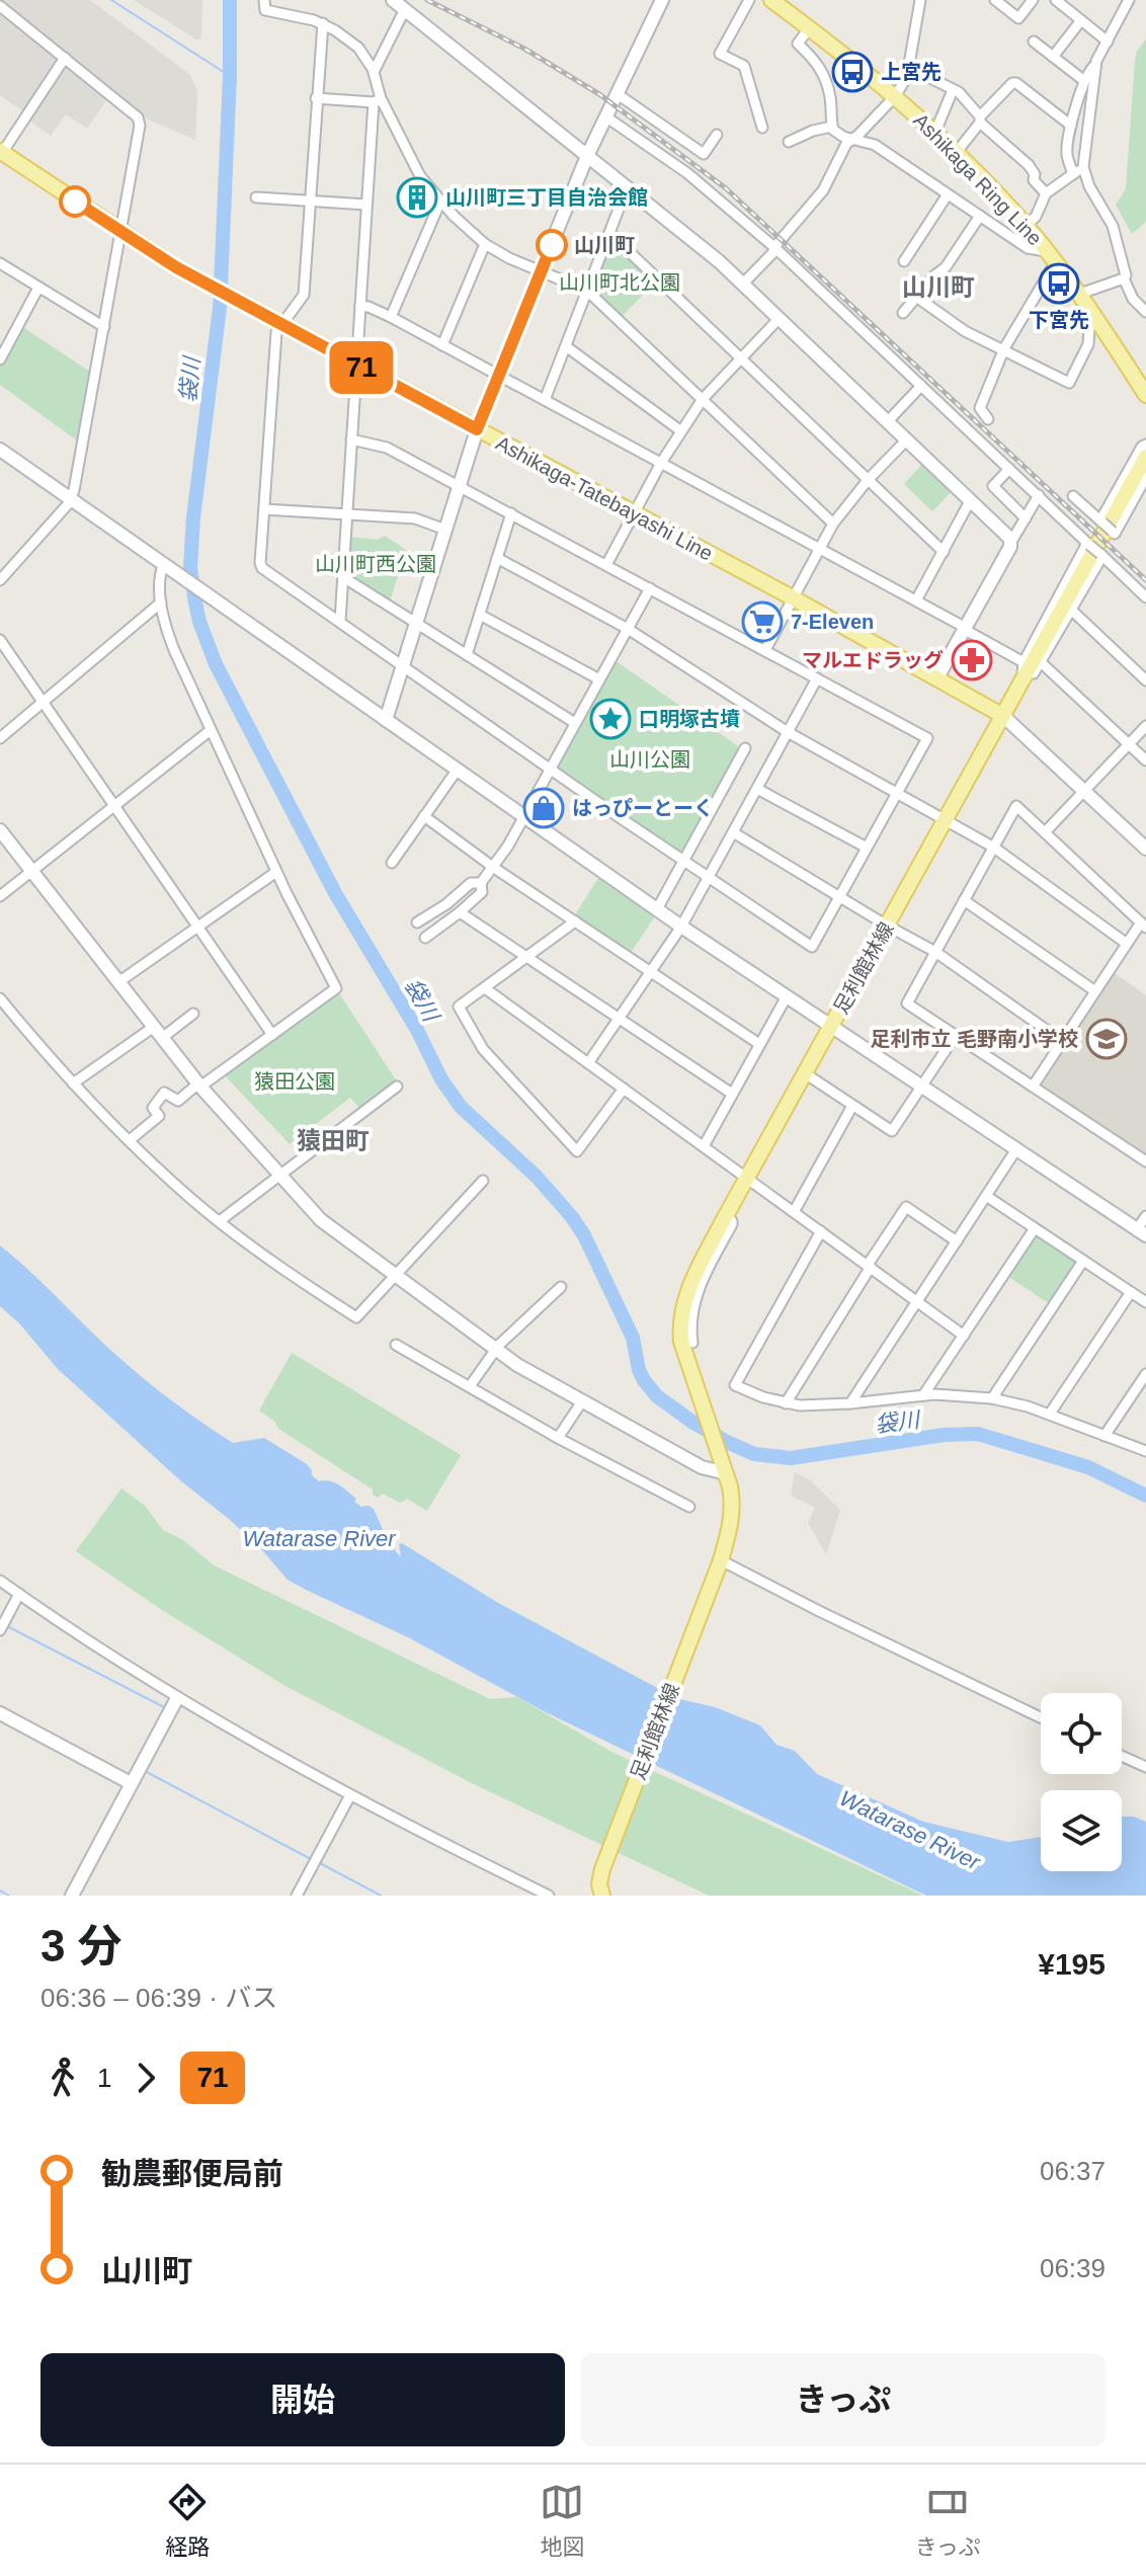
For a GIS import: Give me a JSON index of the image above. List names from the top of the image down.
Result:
{
  "streets": {
    "main road": ["Ashikaga Ring Line", "Ashikaga-Tatebayashi Line", "足利館林線"]
  },
  "crossings": [
    ["Ashikaga-Tatebayashi Line", "足利館林線"]
  ],
  "districts": ["山川町", "猿田町"],
  "water": ["袋川", "Watarase River"],
  "parks": [
    "山川町北公園",
    "山川町西公園",
    "山川公園",
    "猿田公園"
  ],
  "places": {
    "bus stop": ["上宮先", "下宮先"],
    "building": ["山川町三丁目自治会館"],
    "other": ["山川町"],
    "supermarket": ["7-Eleven"],
    "pharmacy": ["マルエドラッグ"],
    "place": ["口明塚古墳"],
    "shop": ["はっぴーとーく"],
    "school or university": ["足利市立 毛野南小学校"]
  },
  "lines": ["bus line 71"],
  "page": {
    "on_map": "71",
    "heading": ["3 分", "06:36 – 06:39 · バス", "¥195"],
    "legs": ["1", "71"],
    "list": [
      {
        "name": "勧農郵便局前",
        "value": "06:37"
      },
      {
        "name": "山川町",
        "value": "06:39"
      }
    ],
    "buttons": ["開始", "きっぷ"],
    "tabs": ["経路", "地図", "きっぷ"]
  }
}
